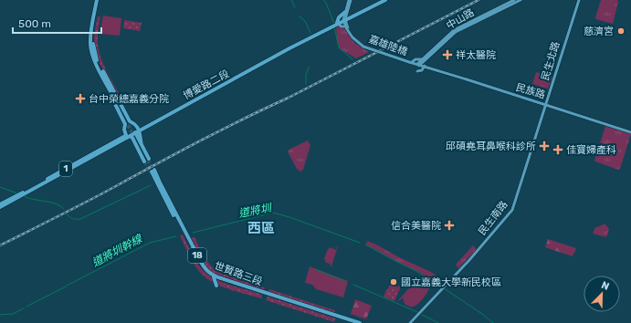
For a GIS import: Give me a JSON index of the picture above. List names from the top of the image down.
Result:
{
  "streets": {
    "main road": [
      "中山路",
      "嘉雄陸橋",
      "民生北路",
      "博愛路二段",
      "民族路",
      "1",
      "民生南路",
      "18",
      "世賢路三段"
    ]
  },
  "crossings": [
    ["中山路", "民族路"],
    ["嘉雄陸橋", "民族路"],
    ["民生北路", "民族路"],
    ["民生北路", "民生南路"],
    ["博愛路二段", "1"],
    ["18", "世賢路三段"]
  ],
  "districts": ["西區"],
  "water": ["道將圳", "道將圳幹線"],
  "places": {
    "other": ["慈濟宮", "國立嘉義大學新民校區"],
    "health": [
      "祥太醫院",
      "台中榮總嘉義分院",
      "邱碩堯耳鼻喉科診所",
      "佳寶婦產科",
      "信合美醫院"
    ]
  },
  "scale_bar": "500 m",
  "north": "top right"
}
